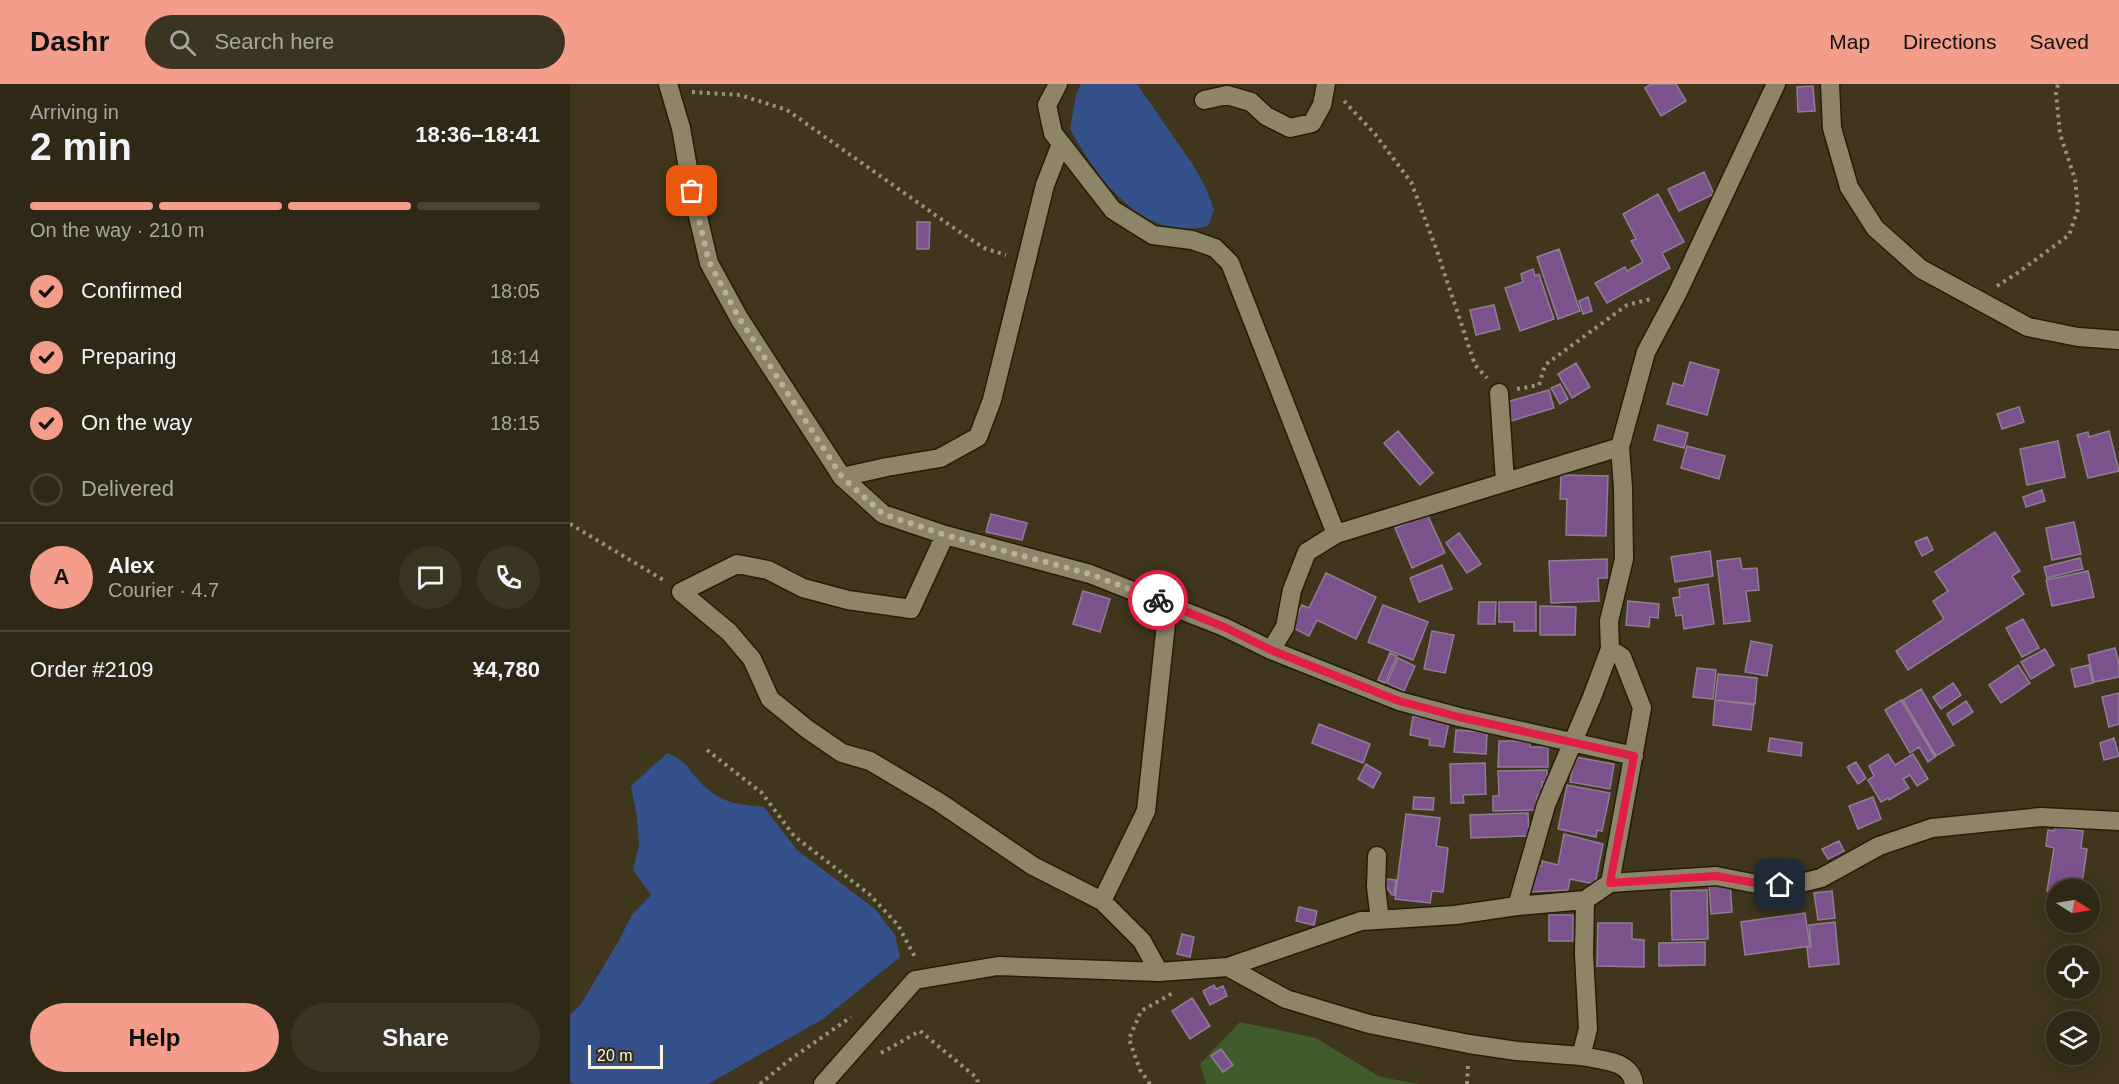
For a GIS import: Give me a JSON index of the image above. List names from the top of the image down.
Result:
{
  "scale_bar": "20 m",
  "north": "right",
  "page": {
    "header": "Dashr",
    "search": "Search here",
    "nav": ["Map", "Directions", "Saved"],
    "heading": ["2 min", "Arriving in", "18:36–18:41"],
    "panel": [
      "Alex",
      "Courier · 4.7",
      "Order #2109",
      "¥4,780"
    ],
    "bar": "On the way · 210 m",
    "list": [
      ["Confirmed", "18:05"],
      ["Preparing", "18:14"],
      ["On the way", "18:15"],
      "Delivered"
    ],
    "round": "A",
    "buttons": ["Help", "Share"],
    "scale": "20 m"
  }
}
